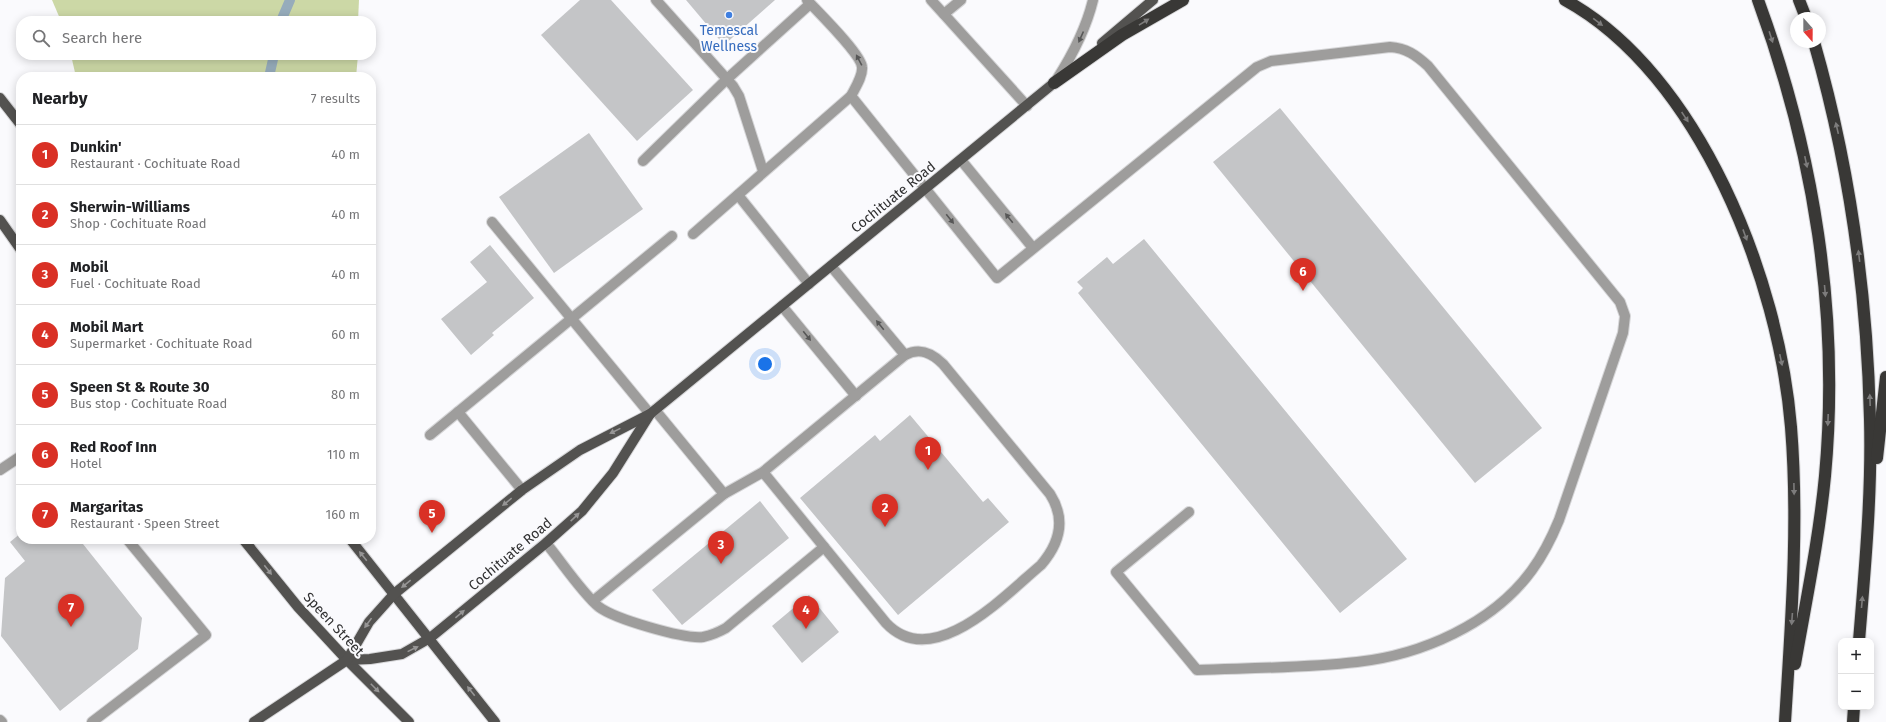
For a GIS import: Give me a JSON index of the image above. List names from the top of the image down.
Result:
{
  "streets": {
    "main road": ["Cochituate Road", "Speen Street"]
  },
  "crossings": [
    ["Cochituate Road", "Speen Street"]
  ],
  "places": ["Temescal Wellness"],
  "north": "bottom",
  "page": {
    "search": "Search here",
    "heading": ["Nearby", "7 results"],
    "list": [
      {
        "mark": "1",
        "name": "Dunkin'",
        "note": "Restaurant · Cochituate Road",
        "value": "40 m"
      },
      {
        "mark": "2",
        "name": "Sherwin-Williams",
        "note": "Shop · Cochituate Road",
        "value": "40 m"
      },
      {
        "mark": "3",
        "name": "Mobil",
        "note": "Fuel · Cochituate Road",
        "value": "40 m"
      },
      {
        "mark": "4",
        "name": "Mobil Mart",
        "note": "Supermarket · Cochituate Road",
        "value": "60 m"
      },
      {
        "mark": "5",
        "name": "Speen St & Route 30",
        "note": "Bus stop · Cochituate Road",
        "value": "80 m"
      },
      {
        "mark": "6",
        "name": "Red Roof Inn",
        "note": "Hotel",
        "value": "110 m"
      },
      {
        "mark": "7",
        "name": "Margaritas",
        "note": "Restaurant · Speen Street",
        "value": "160 m"
      }
    ],
    "pins": [
      "6",
      "1",
      "2",
      "5",
      "3",
      "7",
      "4"
    ],
    "map_buttons": ["+", "−"]
  }
}
